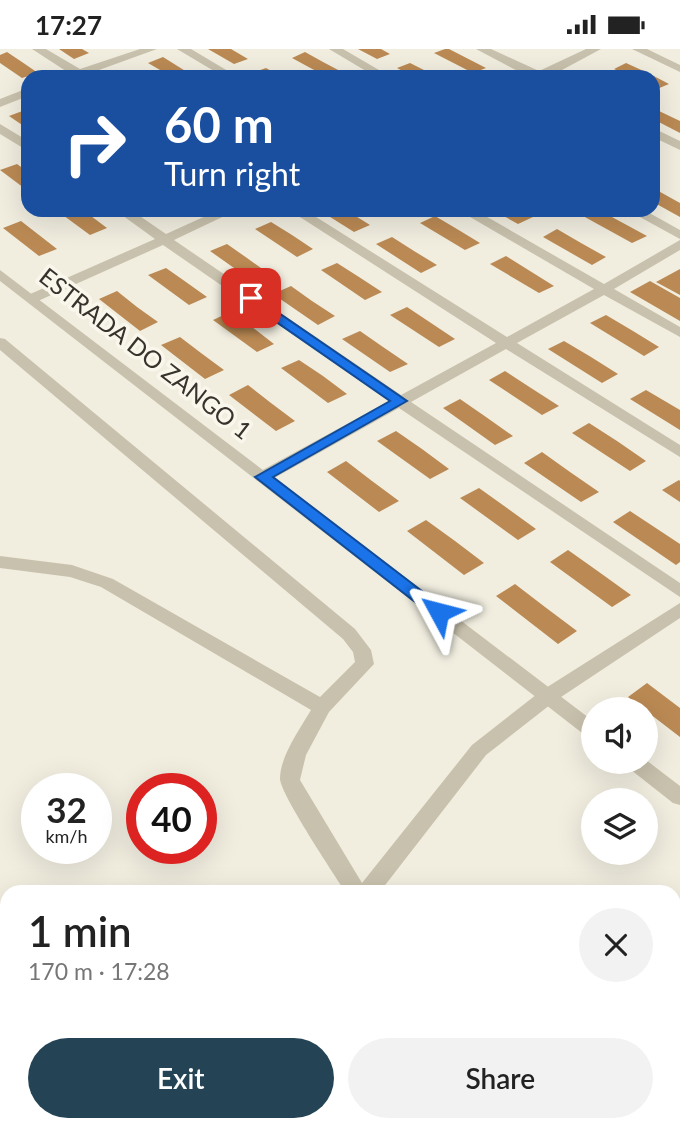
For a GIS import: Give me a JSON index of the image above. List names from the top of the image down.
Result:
{
  "streets": {
    "street": ["ESTRADA DO ZANGO 1"]
  },
  "page": {
    "status": "17:27",
    "turn": ["60 m", "Turn right"],
    "speed": "32 km/h",
    "limit": "40",
    "heading": ["1 min", "170 m · 17:28"],
    "buttons": ["Exit", "Share"]
  }
}
